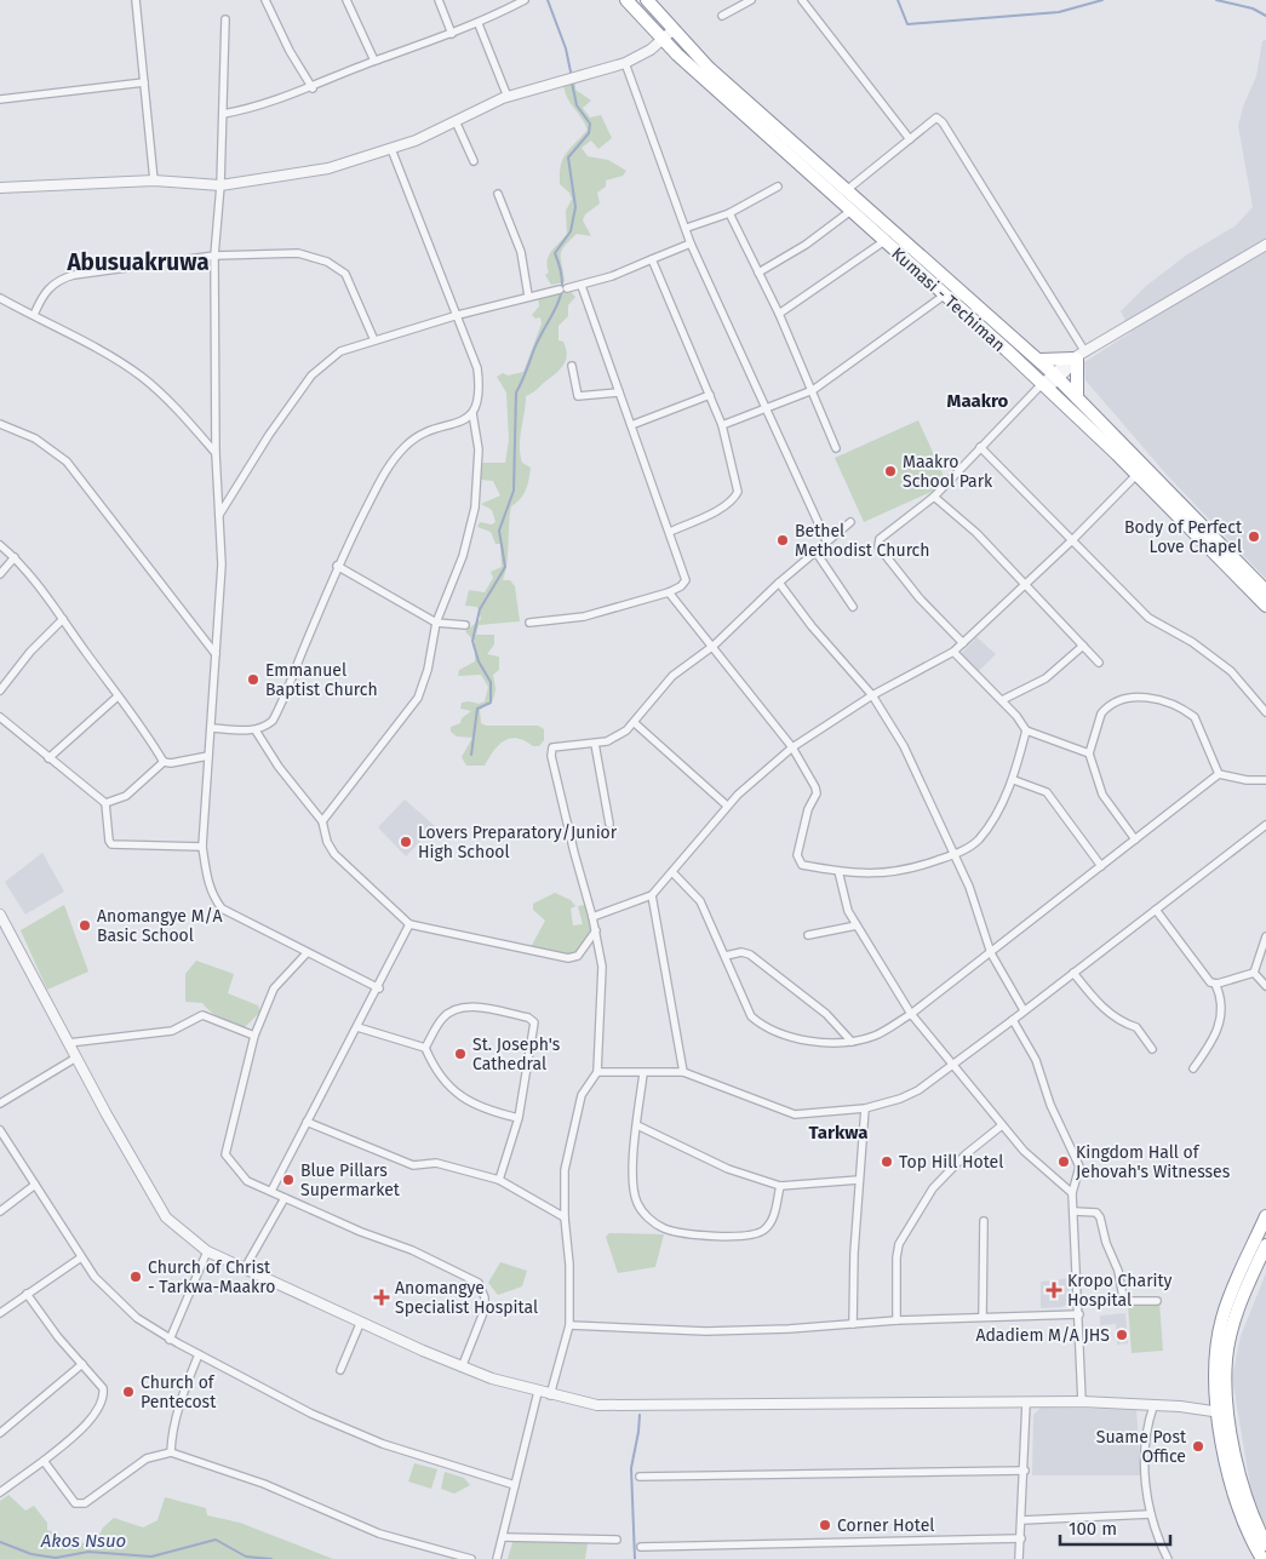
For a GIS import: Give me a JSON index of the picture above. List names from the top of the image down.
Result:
{
  "streets": {
    "highway": ["Kumasi - Techiman"]
  },
  "districts": ["Abusuakruwa", "Maakro", "Tarkwa"],
  "water": ["Akos Nsuo"],
  "places": {
    "other": [
      "Maakro School Park",
      "Body of Perfect Love Chapel",
      "Bethel Methodist Church",
      "Emmanuel Baptist Church",
      "Lovers Preparatory/Junior High School",
      "Anomangye M/A Basic School",
      "St. Joseph's Cathedral",
      "Top Hill Hotel",
      "Kingdom Hall of Jehovah's Witnesses",
      "Blue Pillars Supermarket",
      "Church of Christ - Tarkwa-Maakro",
      "Adadiem M/A JHS",
      "Church of Pentecost",
      "Suame Post Office",
      "Corner Hotel"
    ],
    "health": ["Kropo Charity Hospital", "Anomangye Specialist Hospital"]
  },
  "scale_bar": "100 m"
}
